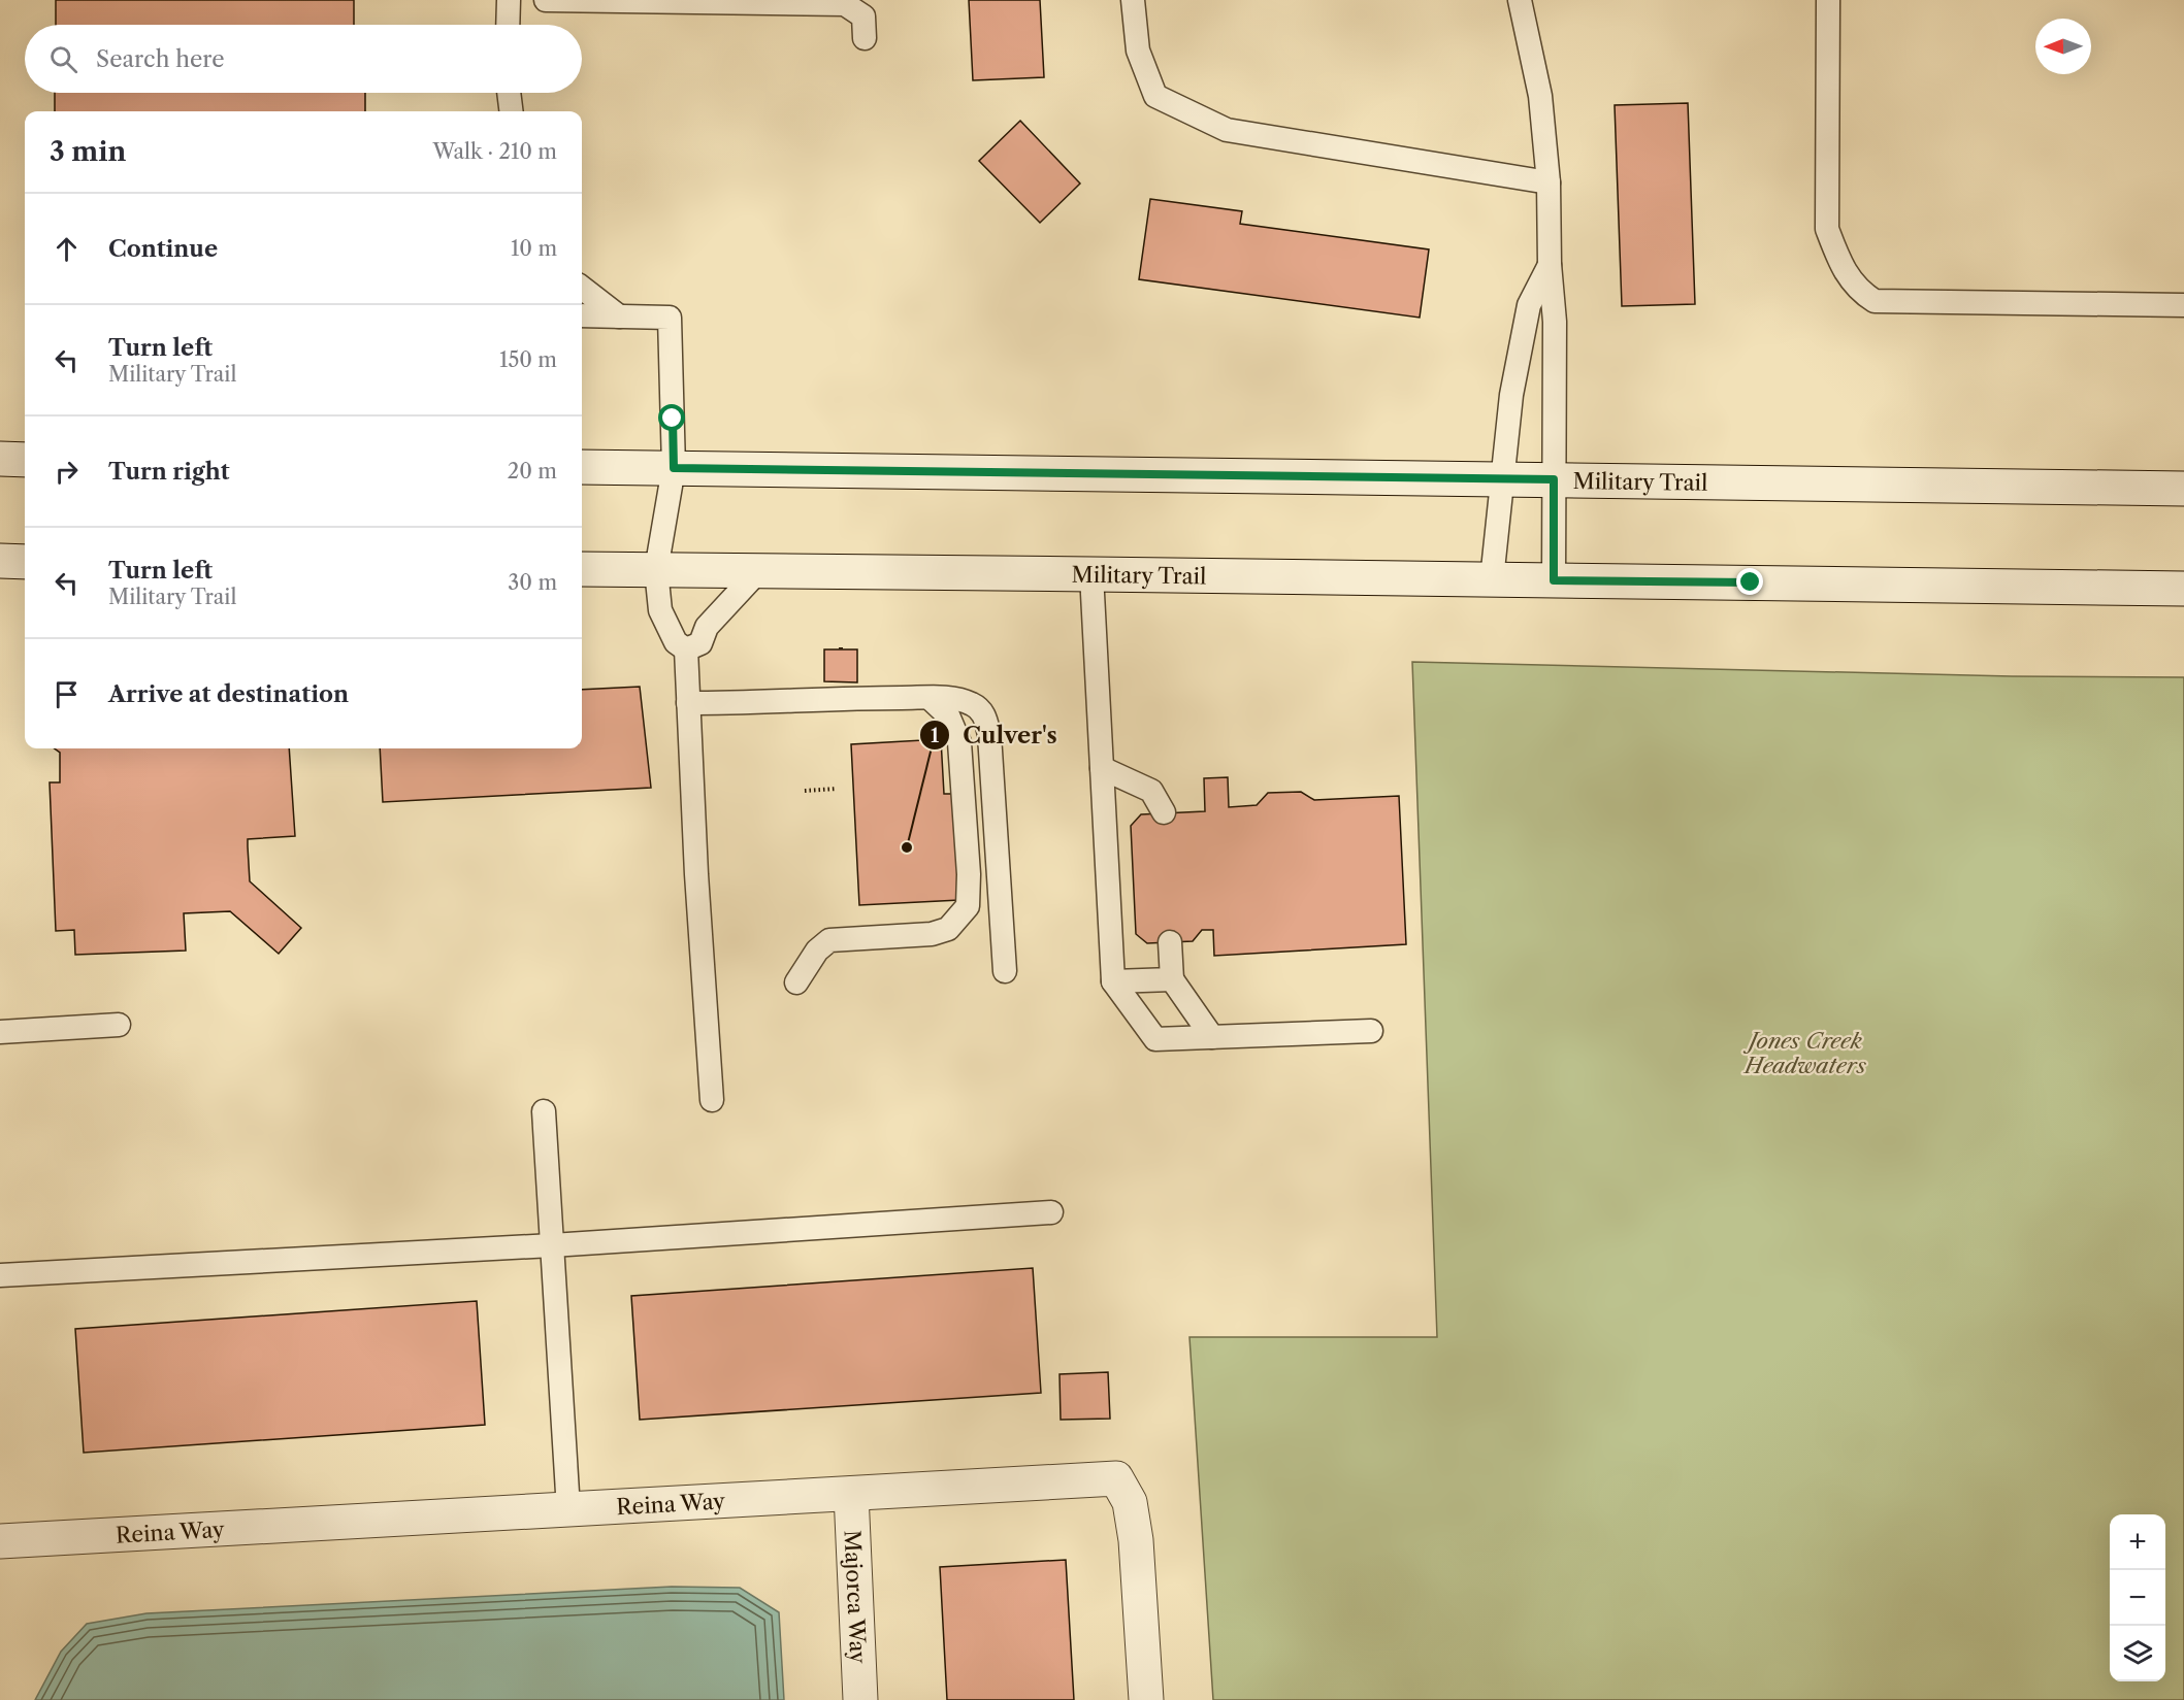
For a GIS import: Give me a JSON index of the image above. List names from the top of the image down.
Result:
{
  "streets": {
    "main road": ["Military Trail", "Reina Way", "Majorca Way"]
  },
  "crossings": [
    ["Reina Way", "Majorca Way"]
  ],
  "parks": ["Jones Creek Headwaters"],
  "places": ["Culver's"],
  "north": "left",
  "page": {
    "search": "Search here",
    "heading": ["3 min", "Walk · 210 m"],
    "list": [
      ["Continue", "10 m"],
      ["Turn left", "Military Trail", "150 m"],
      ["Turn right", "20 m"],
      ["Turn left", "Military Trail", "30 m"],
      "Arrive at destination"
    ],
    "map_buttons": ["+", "−"]
  }
}
